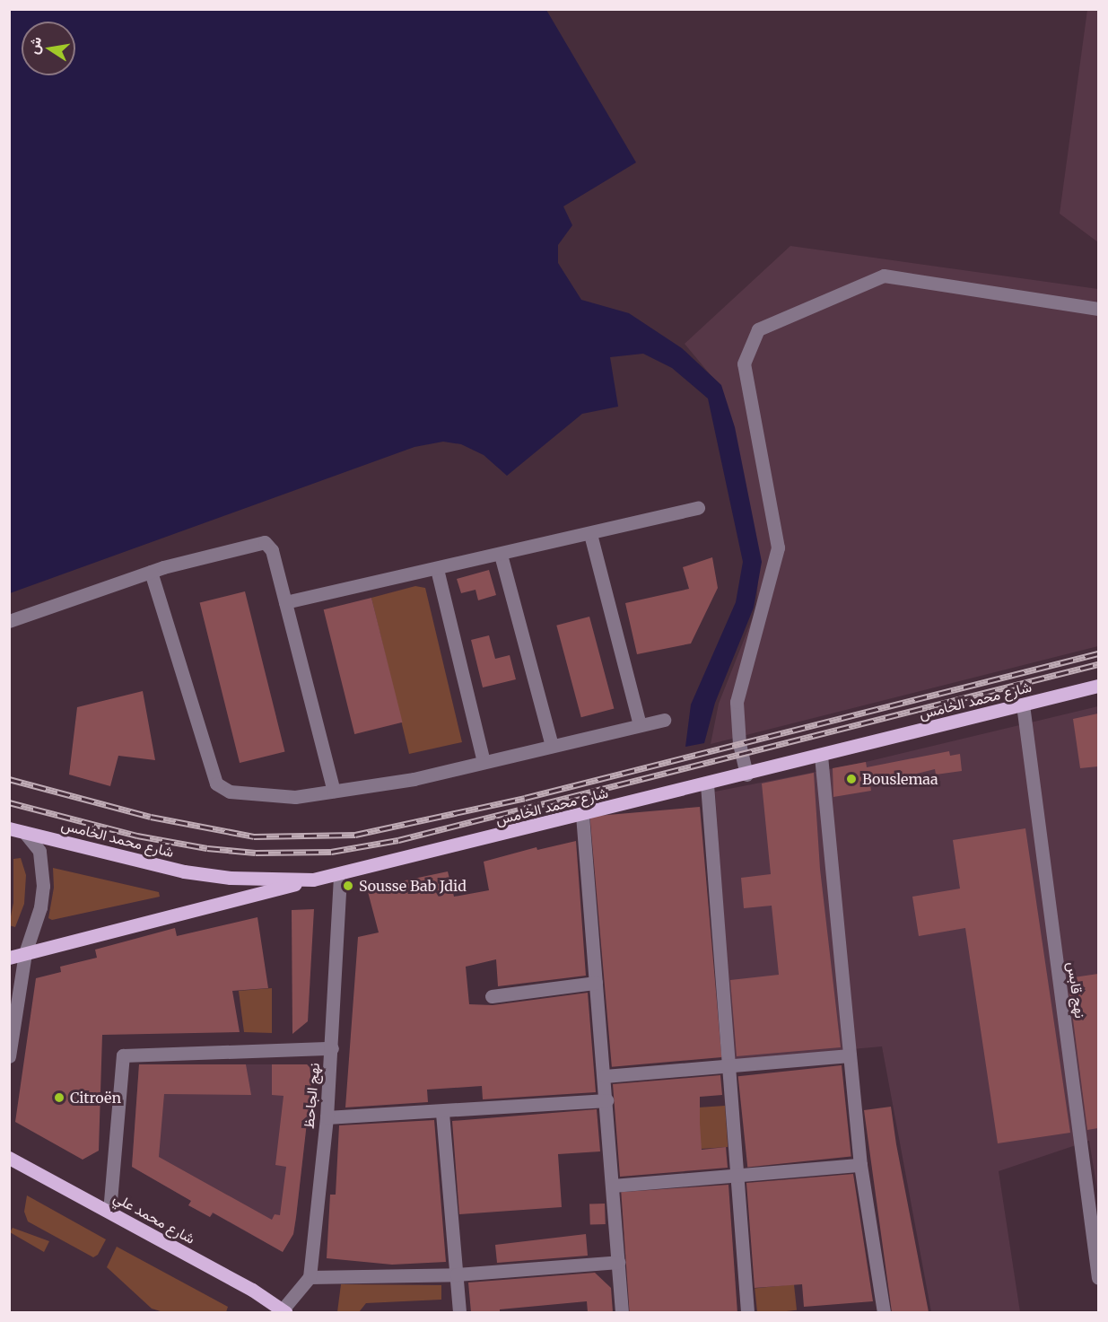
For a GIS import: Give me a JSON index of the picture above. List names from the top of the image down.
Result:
{
  "streets": {
    "main road": ["شارع محمد الخامس", "شارع محمد علي"],
    "street": ["نهج قابس", "نهج الجاحظ"]
  },
  "crossings": [
    ["شارع محمد الخامس", "نهج قابس"],
    ["شارع محمد الخامس", "نهج الجاحظ"]
  ],
  "places": ["Bouslemaa", "Sousse Bab Jdid", "Citroën"],
  "north": "left"
}
